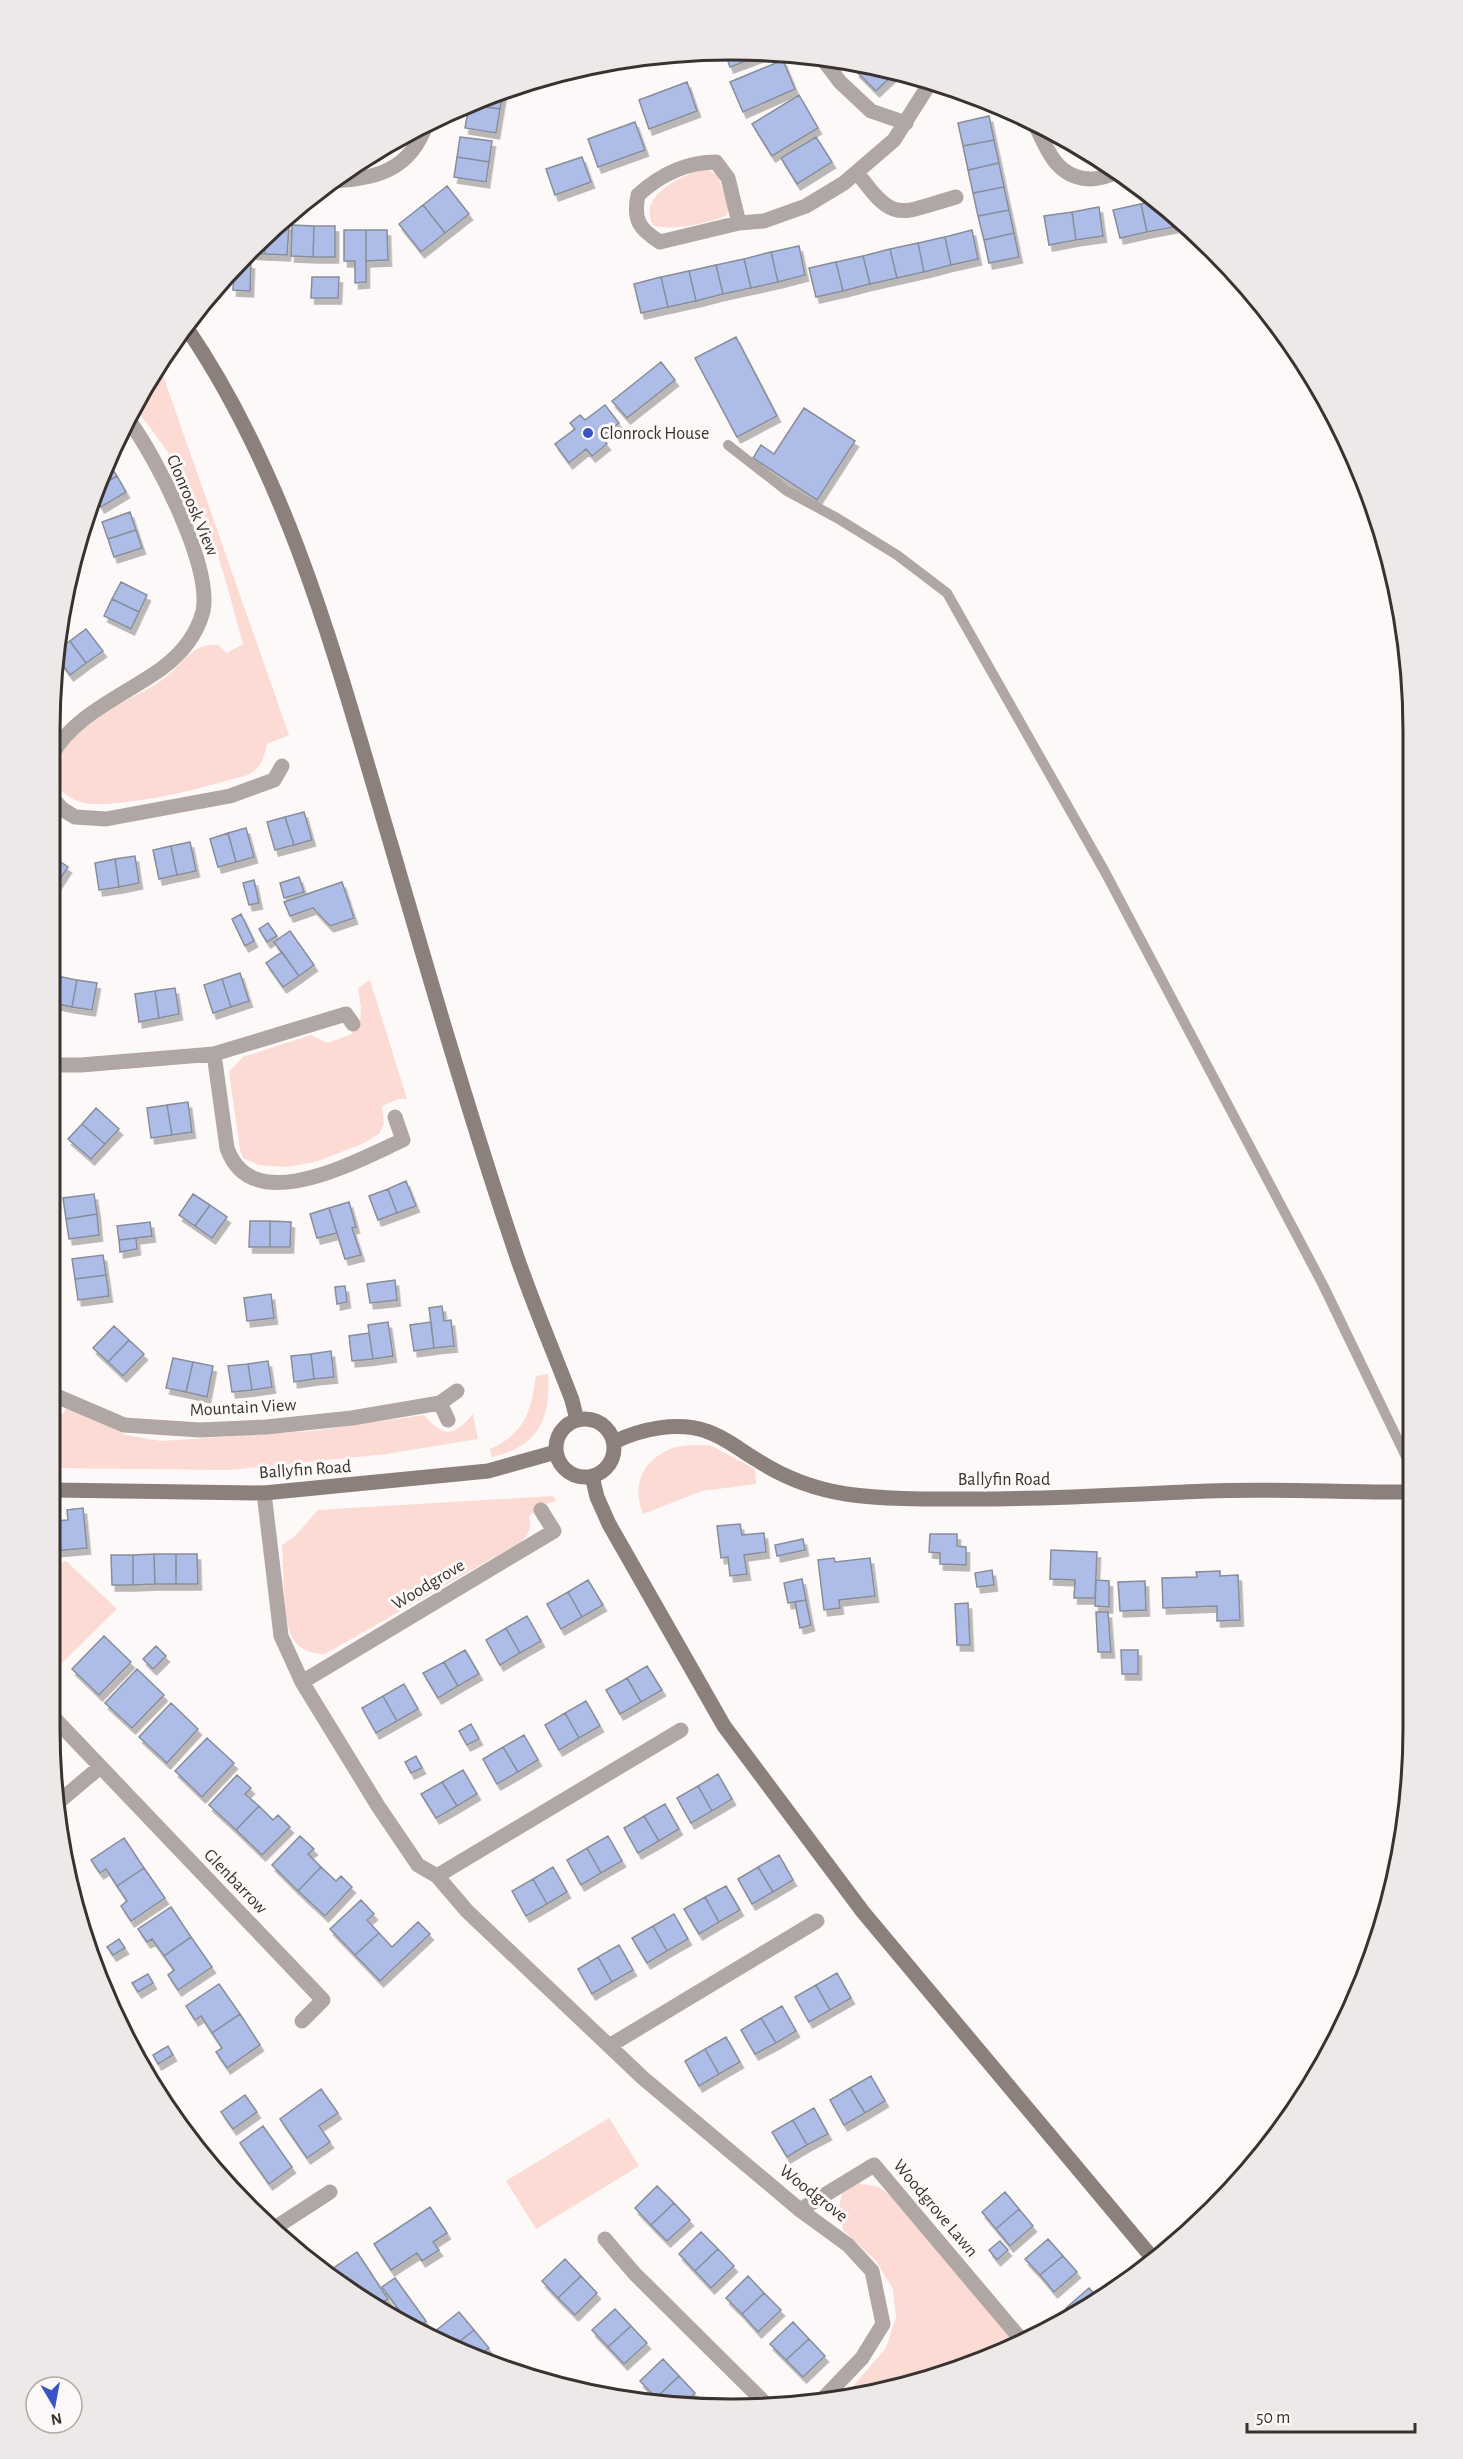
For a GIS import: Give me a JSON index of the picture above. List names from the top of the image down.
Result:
{
  "streets": {
    "street": [
      "Clonroosk View",
      "Mountain View",
      "Ballyfin Road",
      "Woodgrove",
      "Glenbarrow",
      "Woodgrove Lawn"
    ]
  },
  "crossings": [
    ["Ballyfin Road", "Woodgrove"],
    ["Woodgrove", "Woodgrove Lawn"]
  ],
  "places": ["Clonrock House"],
  "scale_bar": "50 m",
  "north": "bottom"
}
